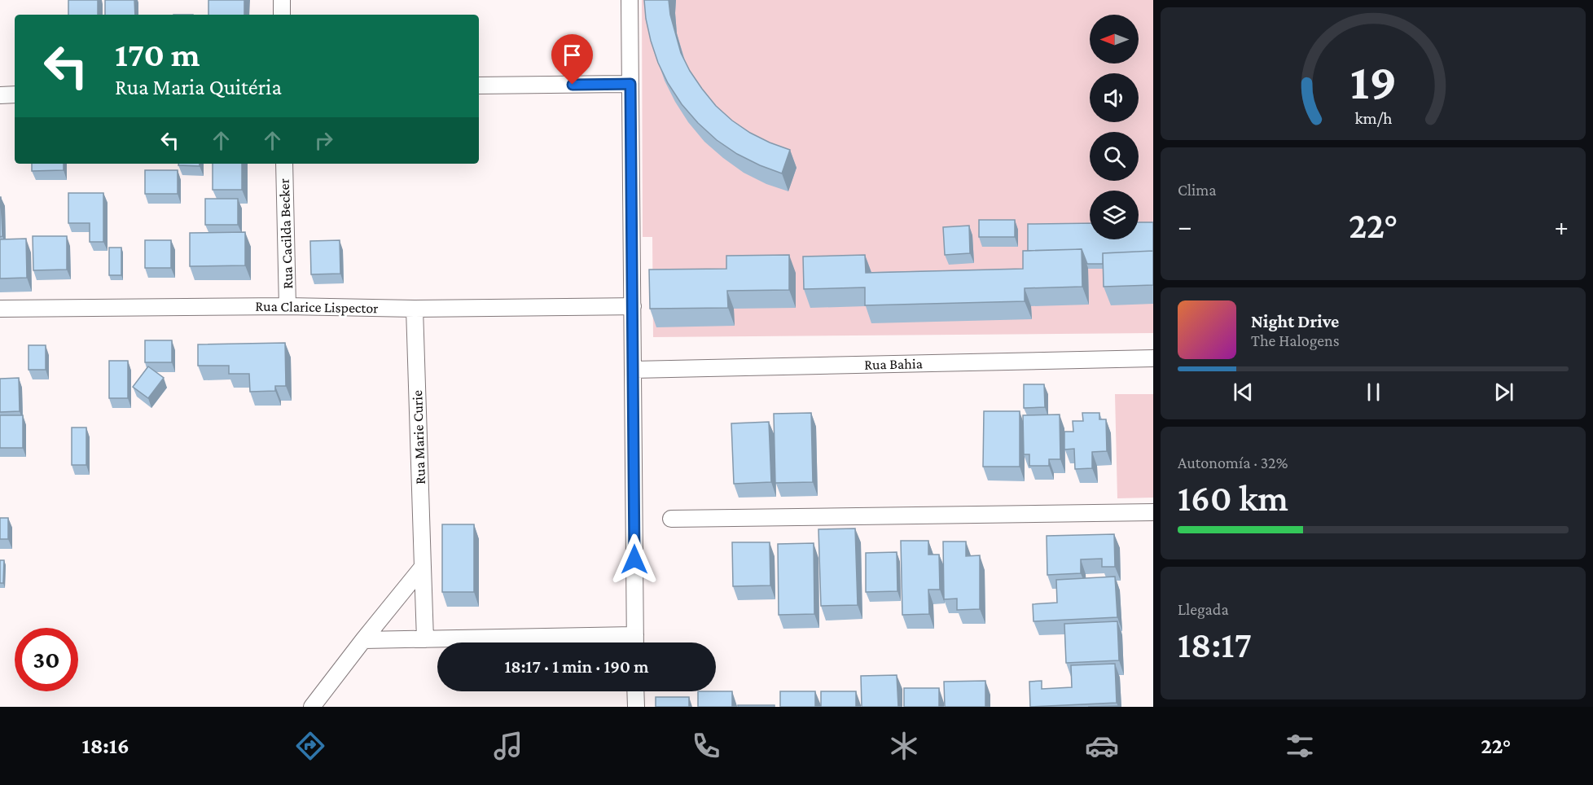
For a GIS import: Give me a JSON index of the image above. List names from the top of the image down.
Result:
{
  "streets": {
    "street": [
      "Rua Cacilda Becker",
      "Rua Clarice Lispector",
      "Rua Bahia",
      "Rua Marie Curie"
    ]
  },
  "crossings": [
    ["Rua Cacilda Becker", "Rua Clarice Lispector"],
    ["Rua Clarice Lispector", "Rua Marie Curie"]
  ],
  "north": "left",
  "page": {
    "turn": ["170 m", "Rua Maria Quitéria"],
    "tile": [
      "Clima",
      ["Autonomía · 32%", "160 km"],
      ["Llegada", "18:17"]
    ],
    "heat": ["−", "22°", "+"],
    "song": ["Night Drive", "The Halogens"],
    "limit": "30",
    "trip": "18:17 · 1 min · 190 m",
    "tabs": ["18:16", "22°"],
    "gauge": ["19", "km/h"]
  }
}
